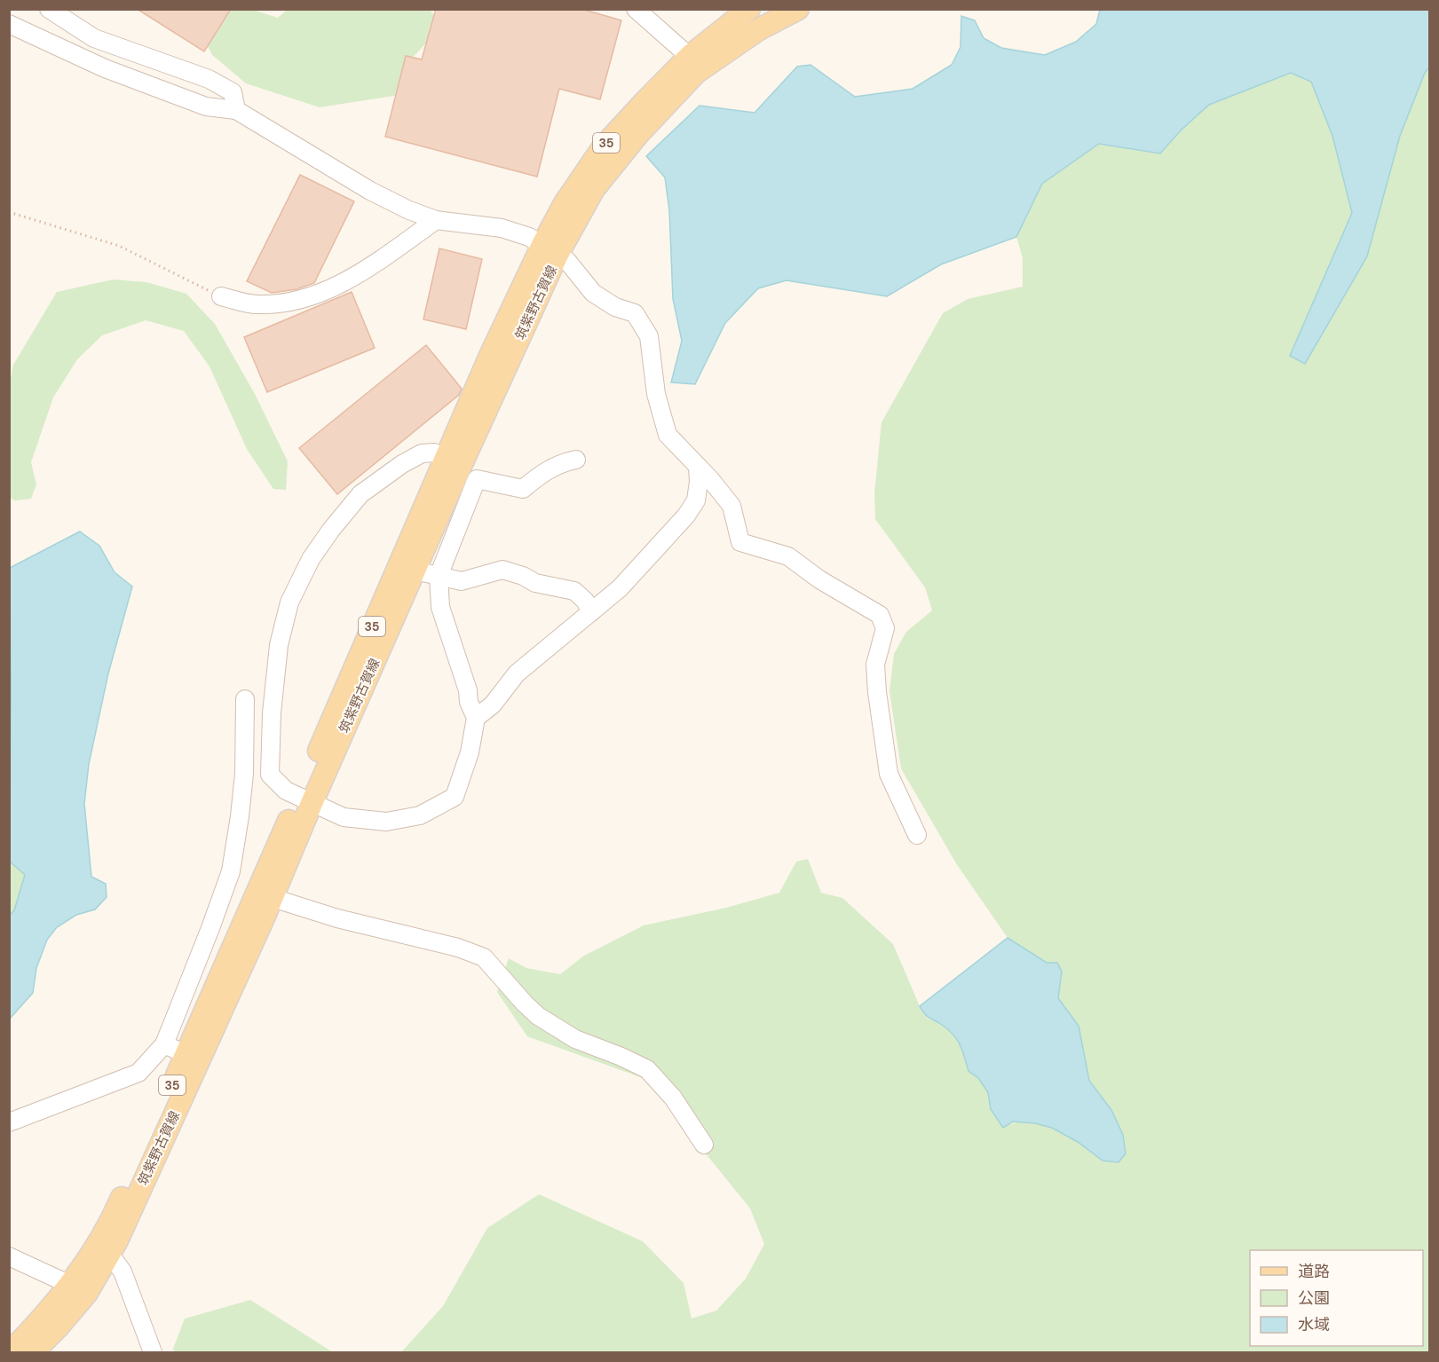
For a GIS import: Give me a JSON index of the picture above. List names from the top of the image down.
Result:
{
  "streets": {
    "main road": ["35", "筑紫野古賀線"]
  },
  "legend": ["道路", "公園", "水域"]
}
